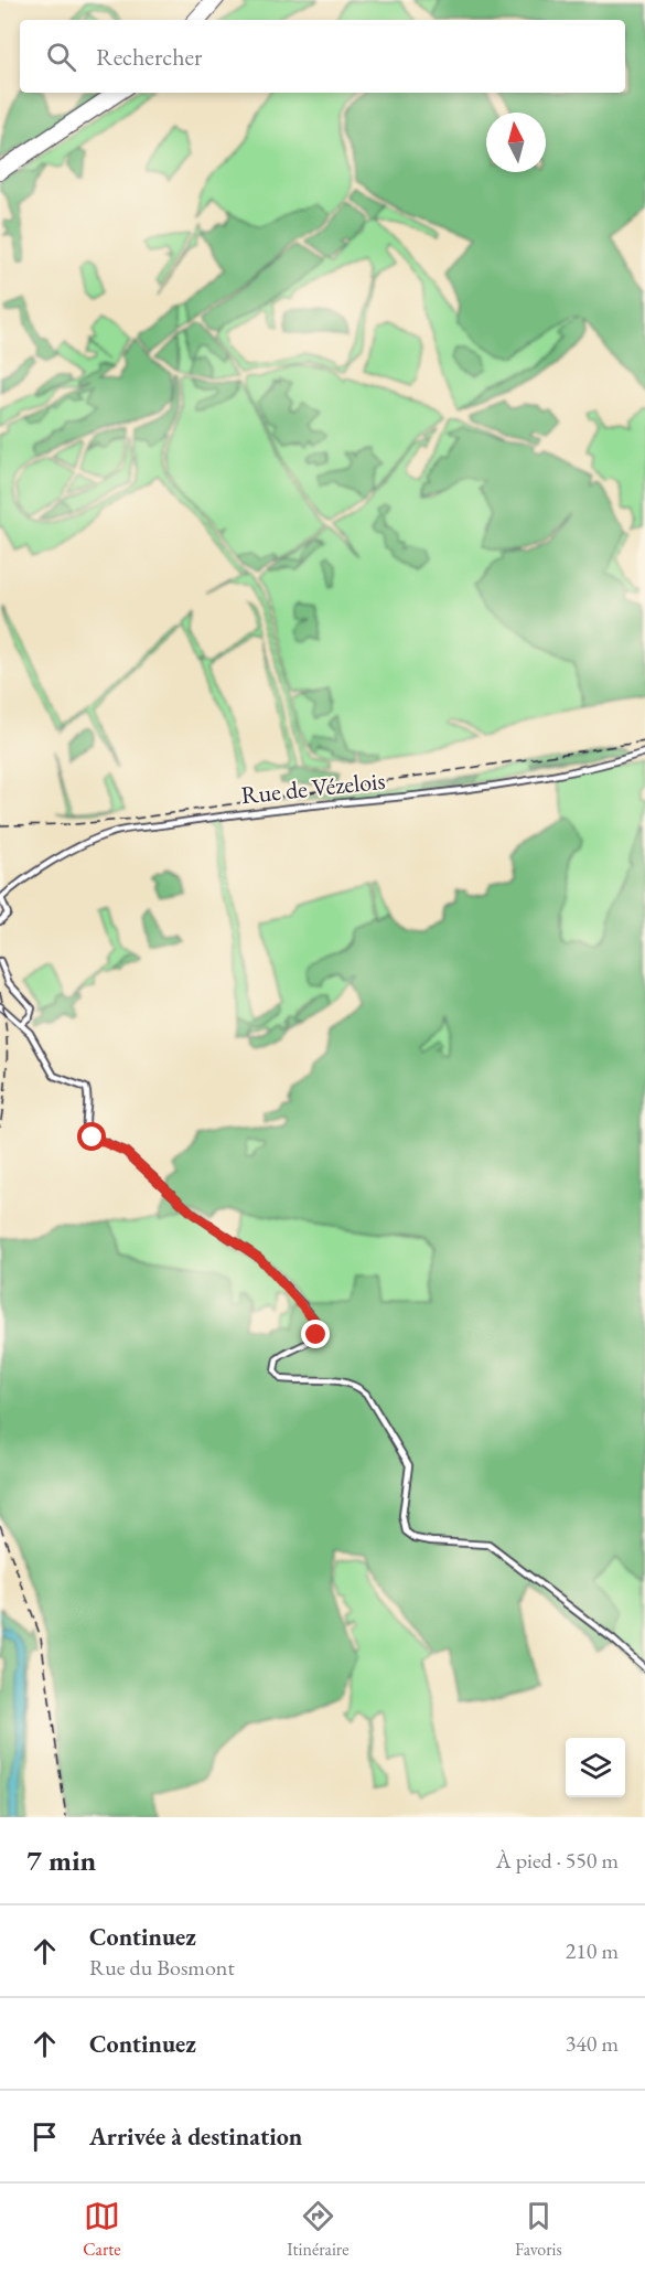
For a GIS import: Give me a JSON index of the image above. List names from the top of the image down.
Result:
{
  "streets": {
    "street": ["Rue de Vézelois"]
  },
  "north": "top",
  "page": {
    "search": "Rechercher",
    "heading": ["7 min", "À pied · 550 m"],
    "list": [
      ["Continuez", "Rue du Bosmont", "210 m"],
      ["Continuez", "340 m"],
      "Arrivée à destination"
    ],
    "nav": ["Carte", "Itinéraire", "Favoris"]
  }
}
